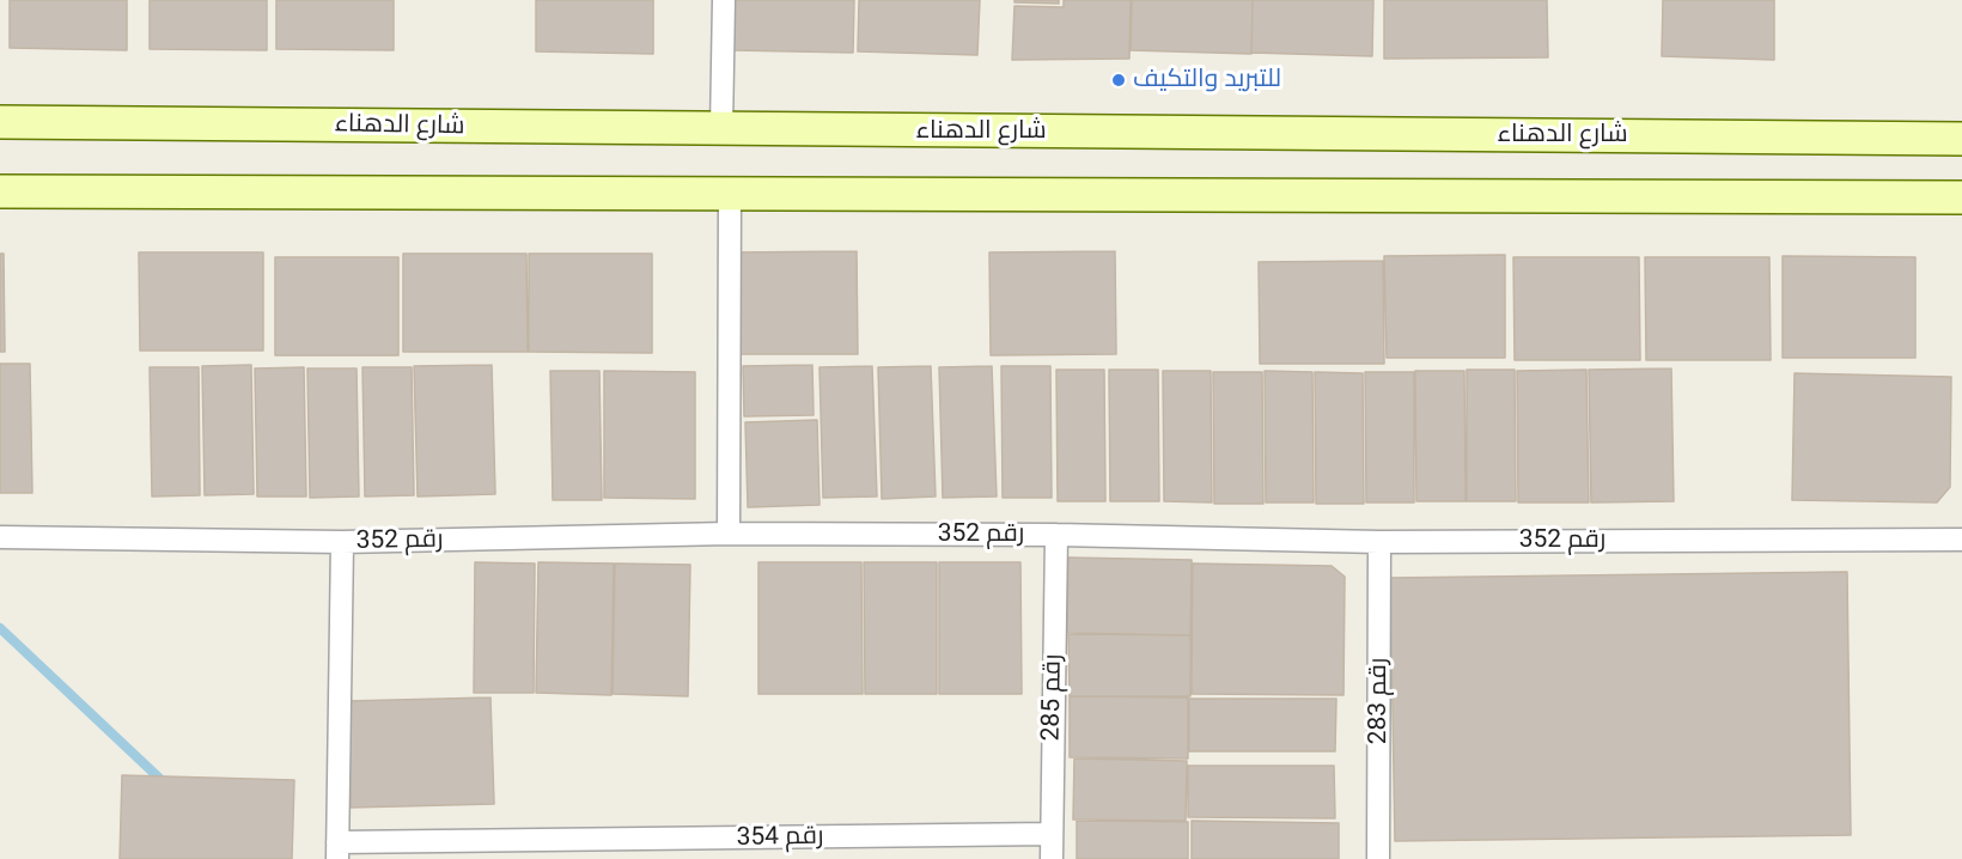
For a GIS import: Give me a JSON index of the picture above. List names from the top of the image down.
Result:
{
  "streets": {
    "street": [
      "شارع الدهناء",
      "رقم 352",
      "رقم 285",
      "رقم 283",
      "رقم 354"
    ]
  },
  "crossings": [
    ["رقم 352", "رقم 285"],
    ["رقم 352", "رقم 283"],
    ["رقم 285", "رقم 354"]
  ],
  "places": ["للتبرید والتکیف"]
}
